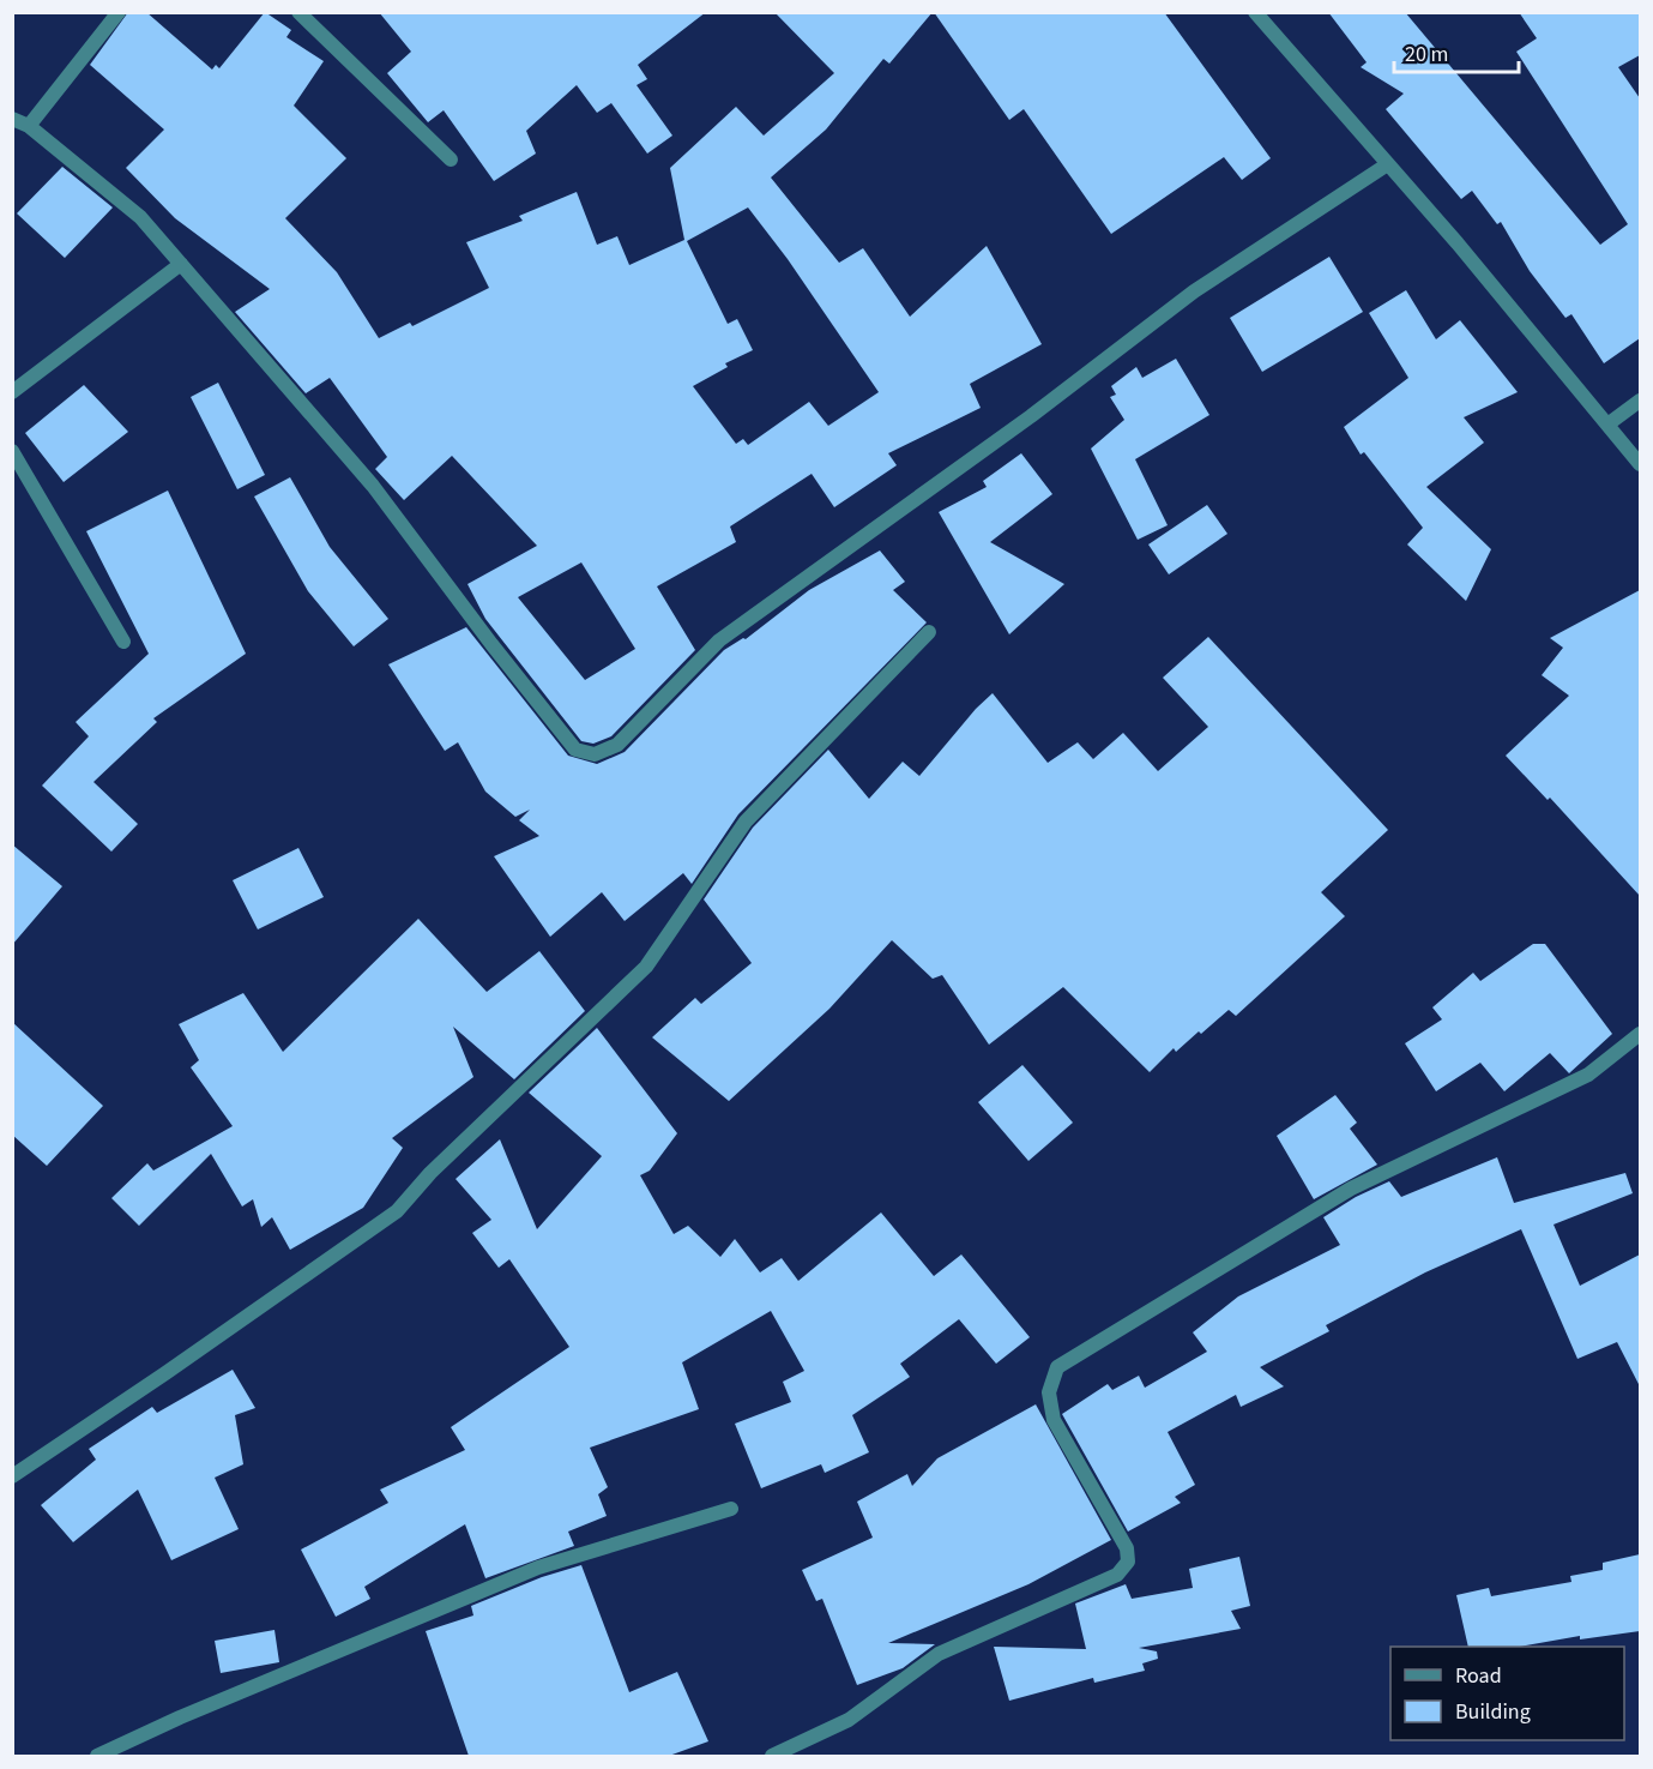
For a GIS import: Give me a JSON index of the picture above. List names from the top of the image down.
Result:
{
  "legend": ["Road", "Building"],
  "scale_bar": "20 m"
}
